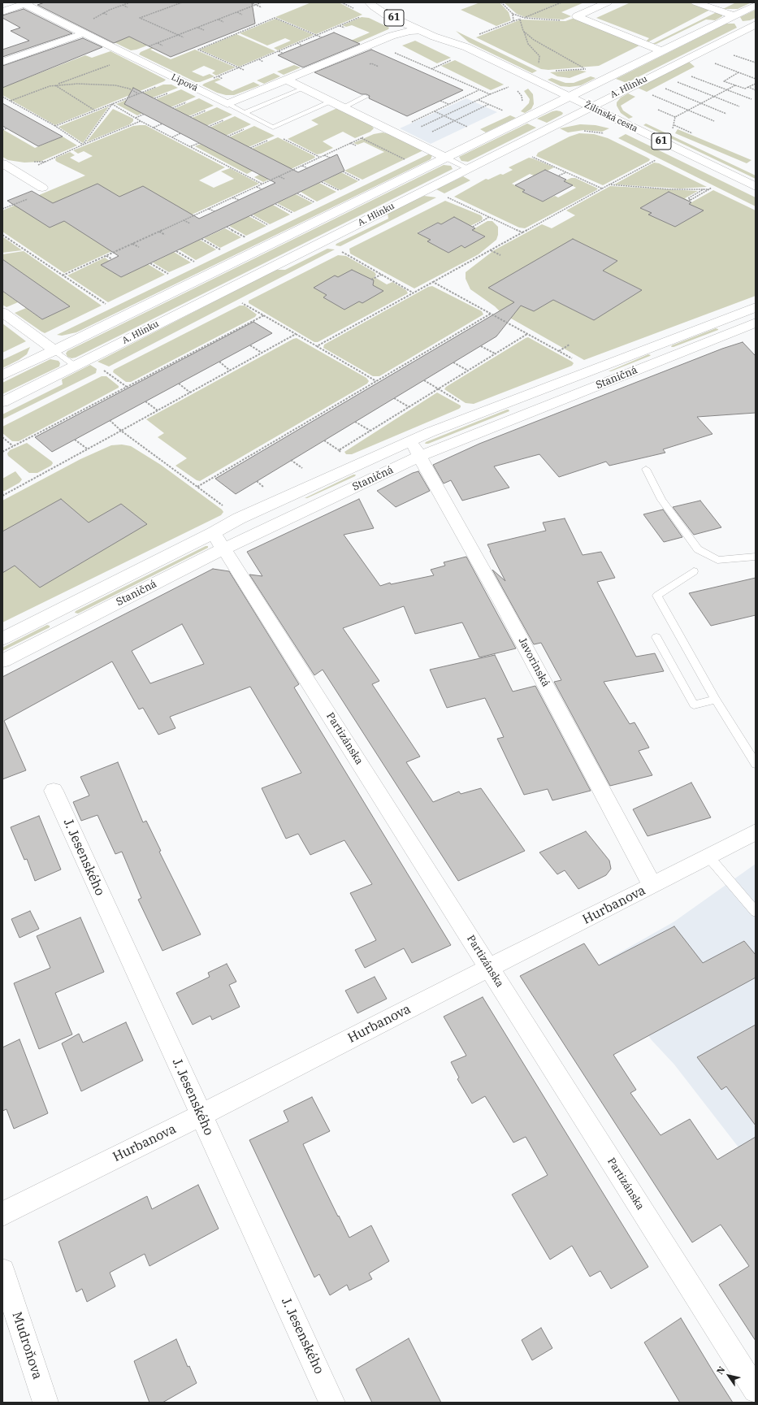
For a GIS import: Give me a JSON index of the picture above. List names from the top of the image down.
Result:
{
  "streets": {
    "street": [
      "61",
      "Lipová",
      "A. Hlinku",
      "Žilinská cesta",
      "Staničná",
      "Javorinská",
      "Partizánska",
      "J. Jesenského",
      "Hurbanova",
      "Mudroňova"
    ]
  },
  "crossings": [
    ["A. Hlinku", "Žilinská cesta"],
    ["Staničná", "Javorinská"],
    ["Staničná", "Partizánska"],
    ["Javorinská", "Hurbanova"],
    ["Partizánska", "Hurbanova"],
    ["J. Jesenského", "Hurbanova"]
  ],
  "north": "top left"
}
